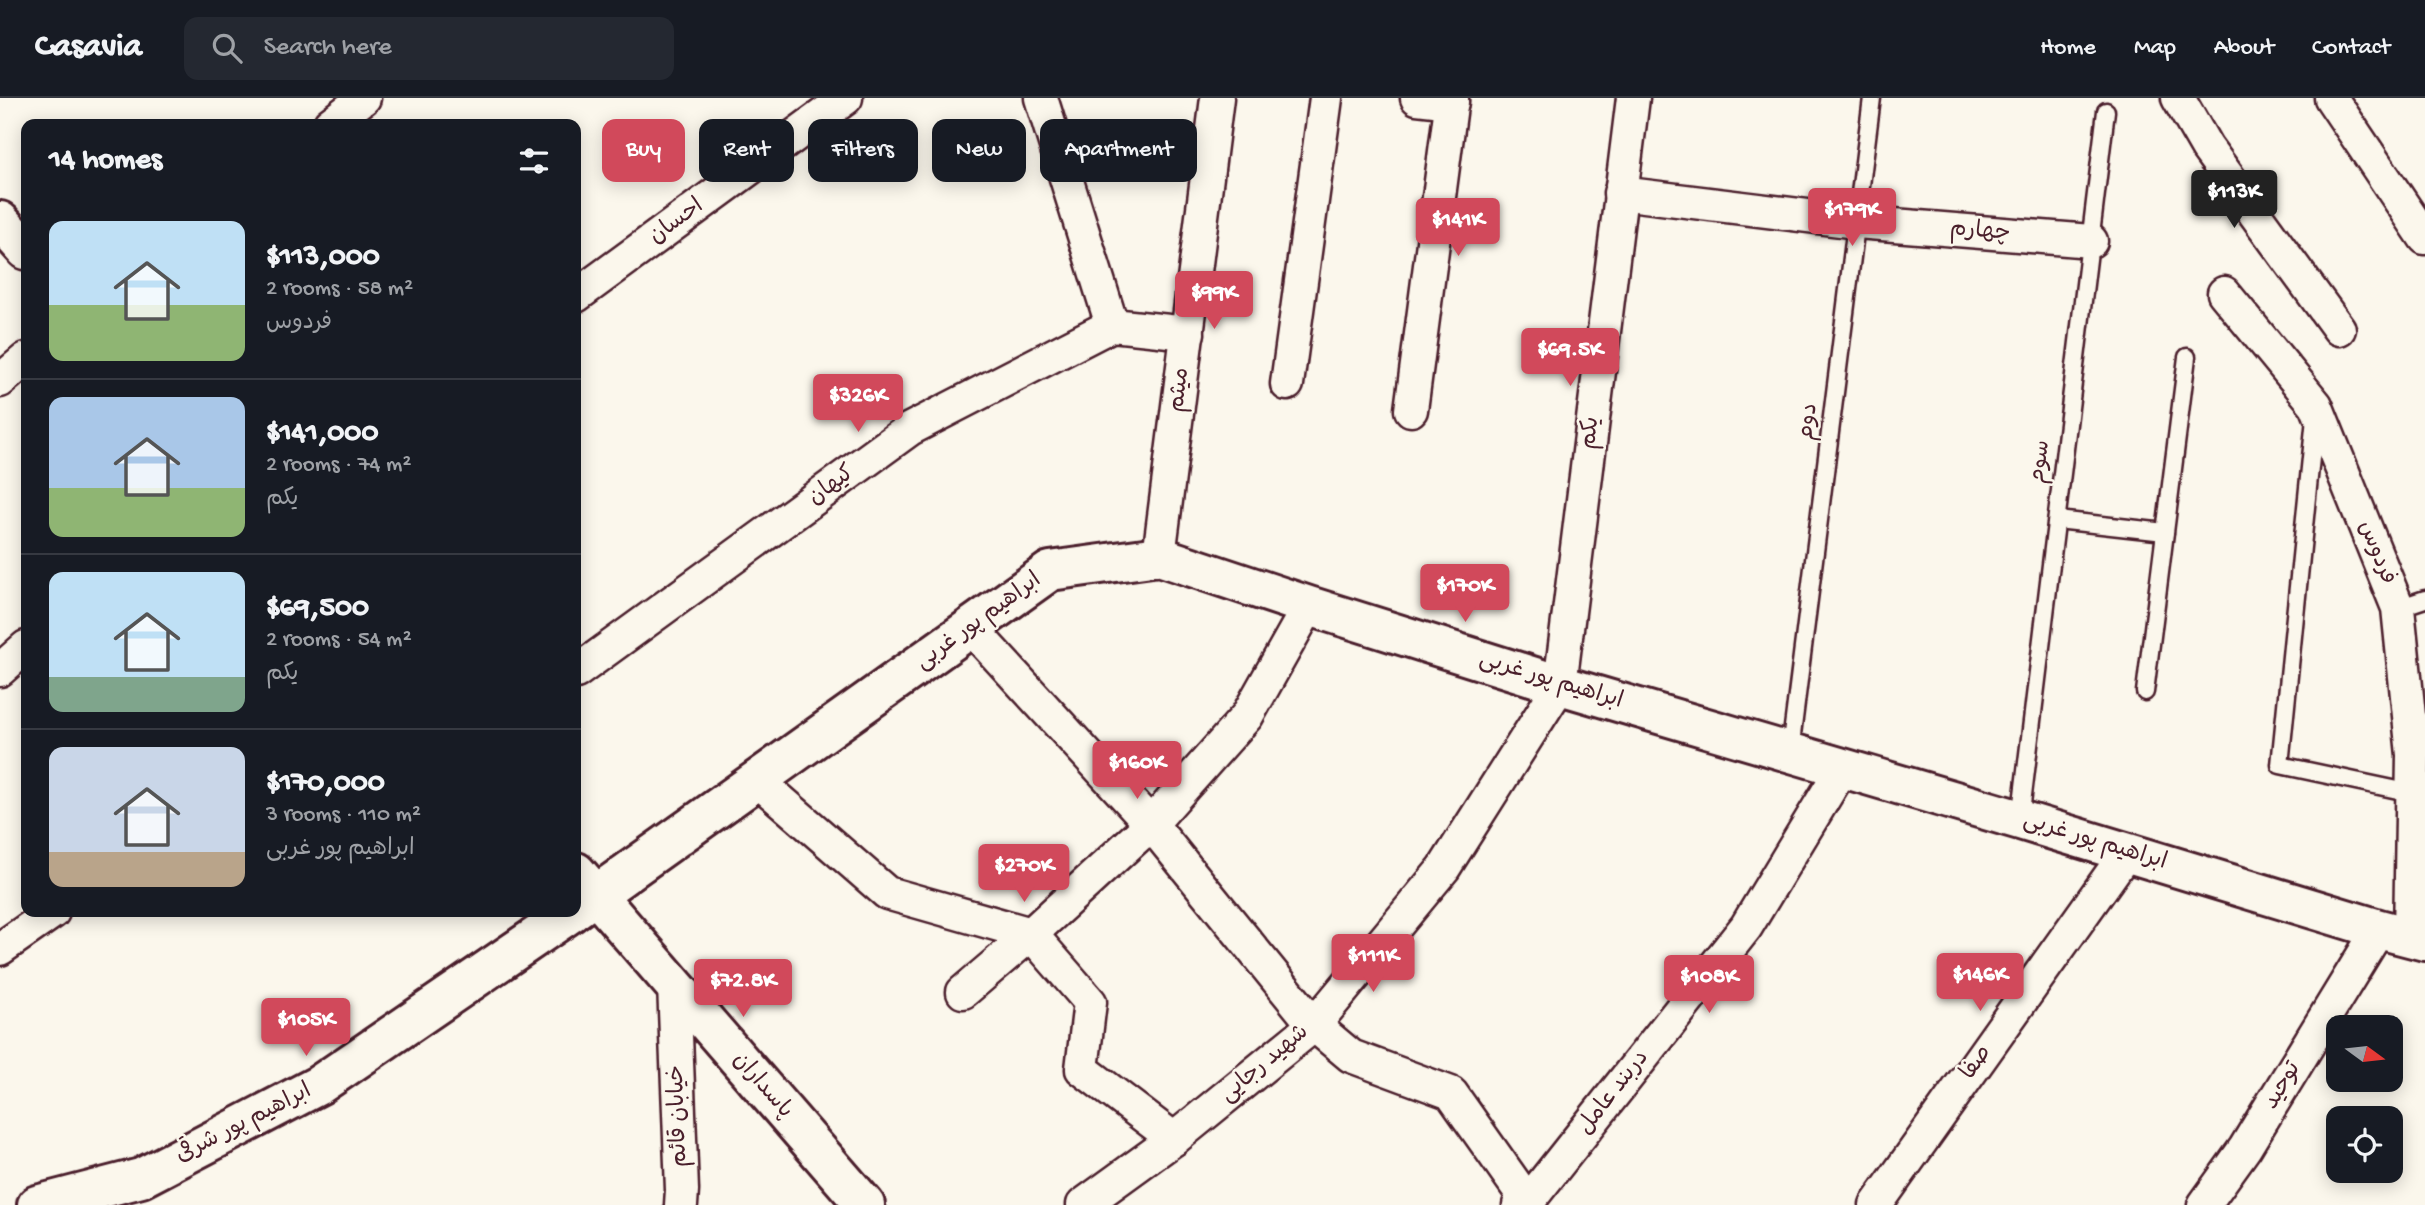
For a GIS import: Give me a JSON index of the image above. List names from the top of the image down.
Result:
{
  "streets": {
    "street": [
      "احسان",
      "چهارم",
      "میثم",
      "یکم",
      "کیهان",
      "فردوس",
      "ابراهیم پور غربی",
      "صفا",
      "شهید رجایی",
      "پاسداران",
      "توحید",
      "دربند عامل",
      "خیابان قائم",
      "ابراهیم پور شرقی"
    ],
    "lane": ["دوم", "سوم"]
  },
  "crossings": [
    ["چهارم", "دوم"],
    ["چهارم", "یکم"],
    ["چهارم", "سوم"],
    ["میثم", "ابراهیم پور غربی"],
    ["دوم", "ابراهیم پور غربی"],
    ["یکم", "ابراهیم پور غربی"],
    ["یکم", "شهید رجایی"],
    ["سوم", "ابراهیم پور غربی"],
    ["فردوس", "ابراهیم پور غربی"],
    ["فردوس", "توحید"],
    ["ابراهیم پور غربی", "صفا"],
    ["ابراهیم پور غربی", "شهید رجایی"],
    ["ابراهیم پور غربی", "توحید"],
    ["ابراهیم پور غربی", "دربند عامل"],
    ["پاسداران", "خیابان قائم"]
  ],
  "north": "right",
  "page": {
    "header": "Casavia",
    "search": "Search here",
    "nav": [
      "Home",
      "Map",
      "About",
      "Contact"
    ],
    "chip": [
      "Buy",
      "Rent",
      "Filters",
      "New",
      "Apartment"
    ],
    "heading": "14 homes",
    "price": [
      "$113K",
      "$179K",
      "$141K",
      "$99K",
      "$69.5K",
      "$326K",
      "$170K",
      "$160K",
      "$270K",
      "$111K",
      "$146K",
      "$108K",
      "$72.8K",
      "$105K"
    ],
    "list": [
      {
        "name": "$113,000",
        "note": "2 rooms · 58 m² · فردوس"
      },
      {
        "name": "$141,000",
        "note": "2 rooms · 74 m² · یکم"
      },
      {
        "name": "$69,500",
        "note": "2 rooms · 54 m² · یکم"
      },
      {
        "name": "$170,000",
        "note": "3 rooms · 110 m² · ابراهیم پور غربی"
      }
    ]
  }
}
